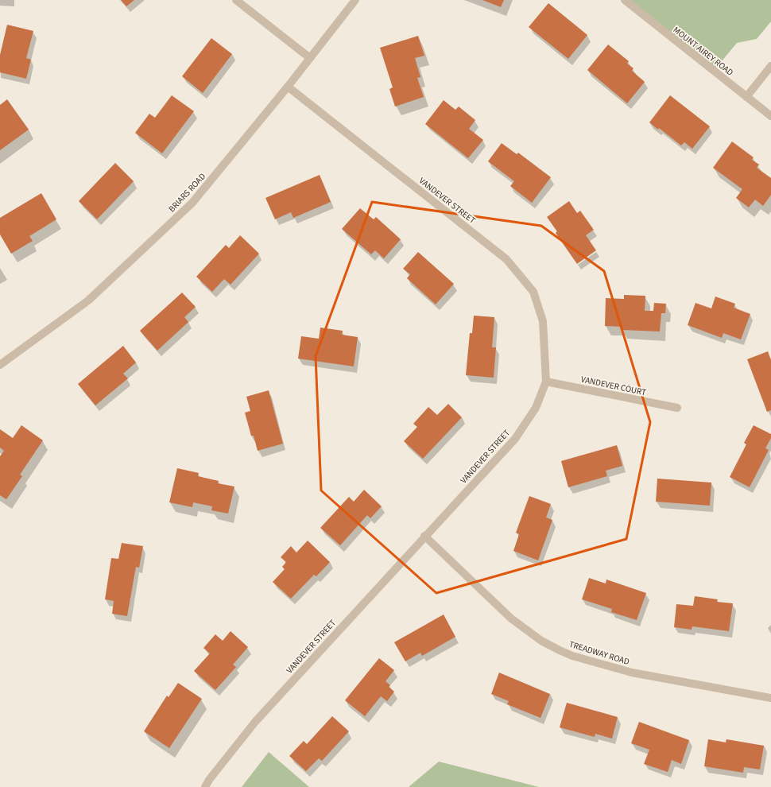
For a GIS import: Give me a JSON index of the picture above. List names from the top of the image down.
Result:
{
  "streets": {
    "street": [
      "MOUNT AIREY ROAD",
      "BRIARS ROAD",
      "VANDEVER STREET",
      "VANDEVER COURT",
      "TREADWAY ROAD"
    ]
  },
  "crossings": [
    ["BRIARS ROAD", "VANDEVER STREET"],
    ["VANDEVER STREET", "VANDEVER COURT"],
    ["VANDEVER STREET", "TREADWAY ROAD"]
  ]
}
